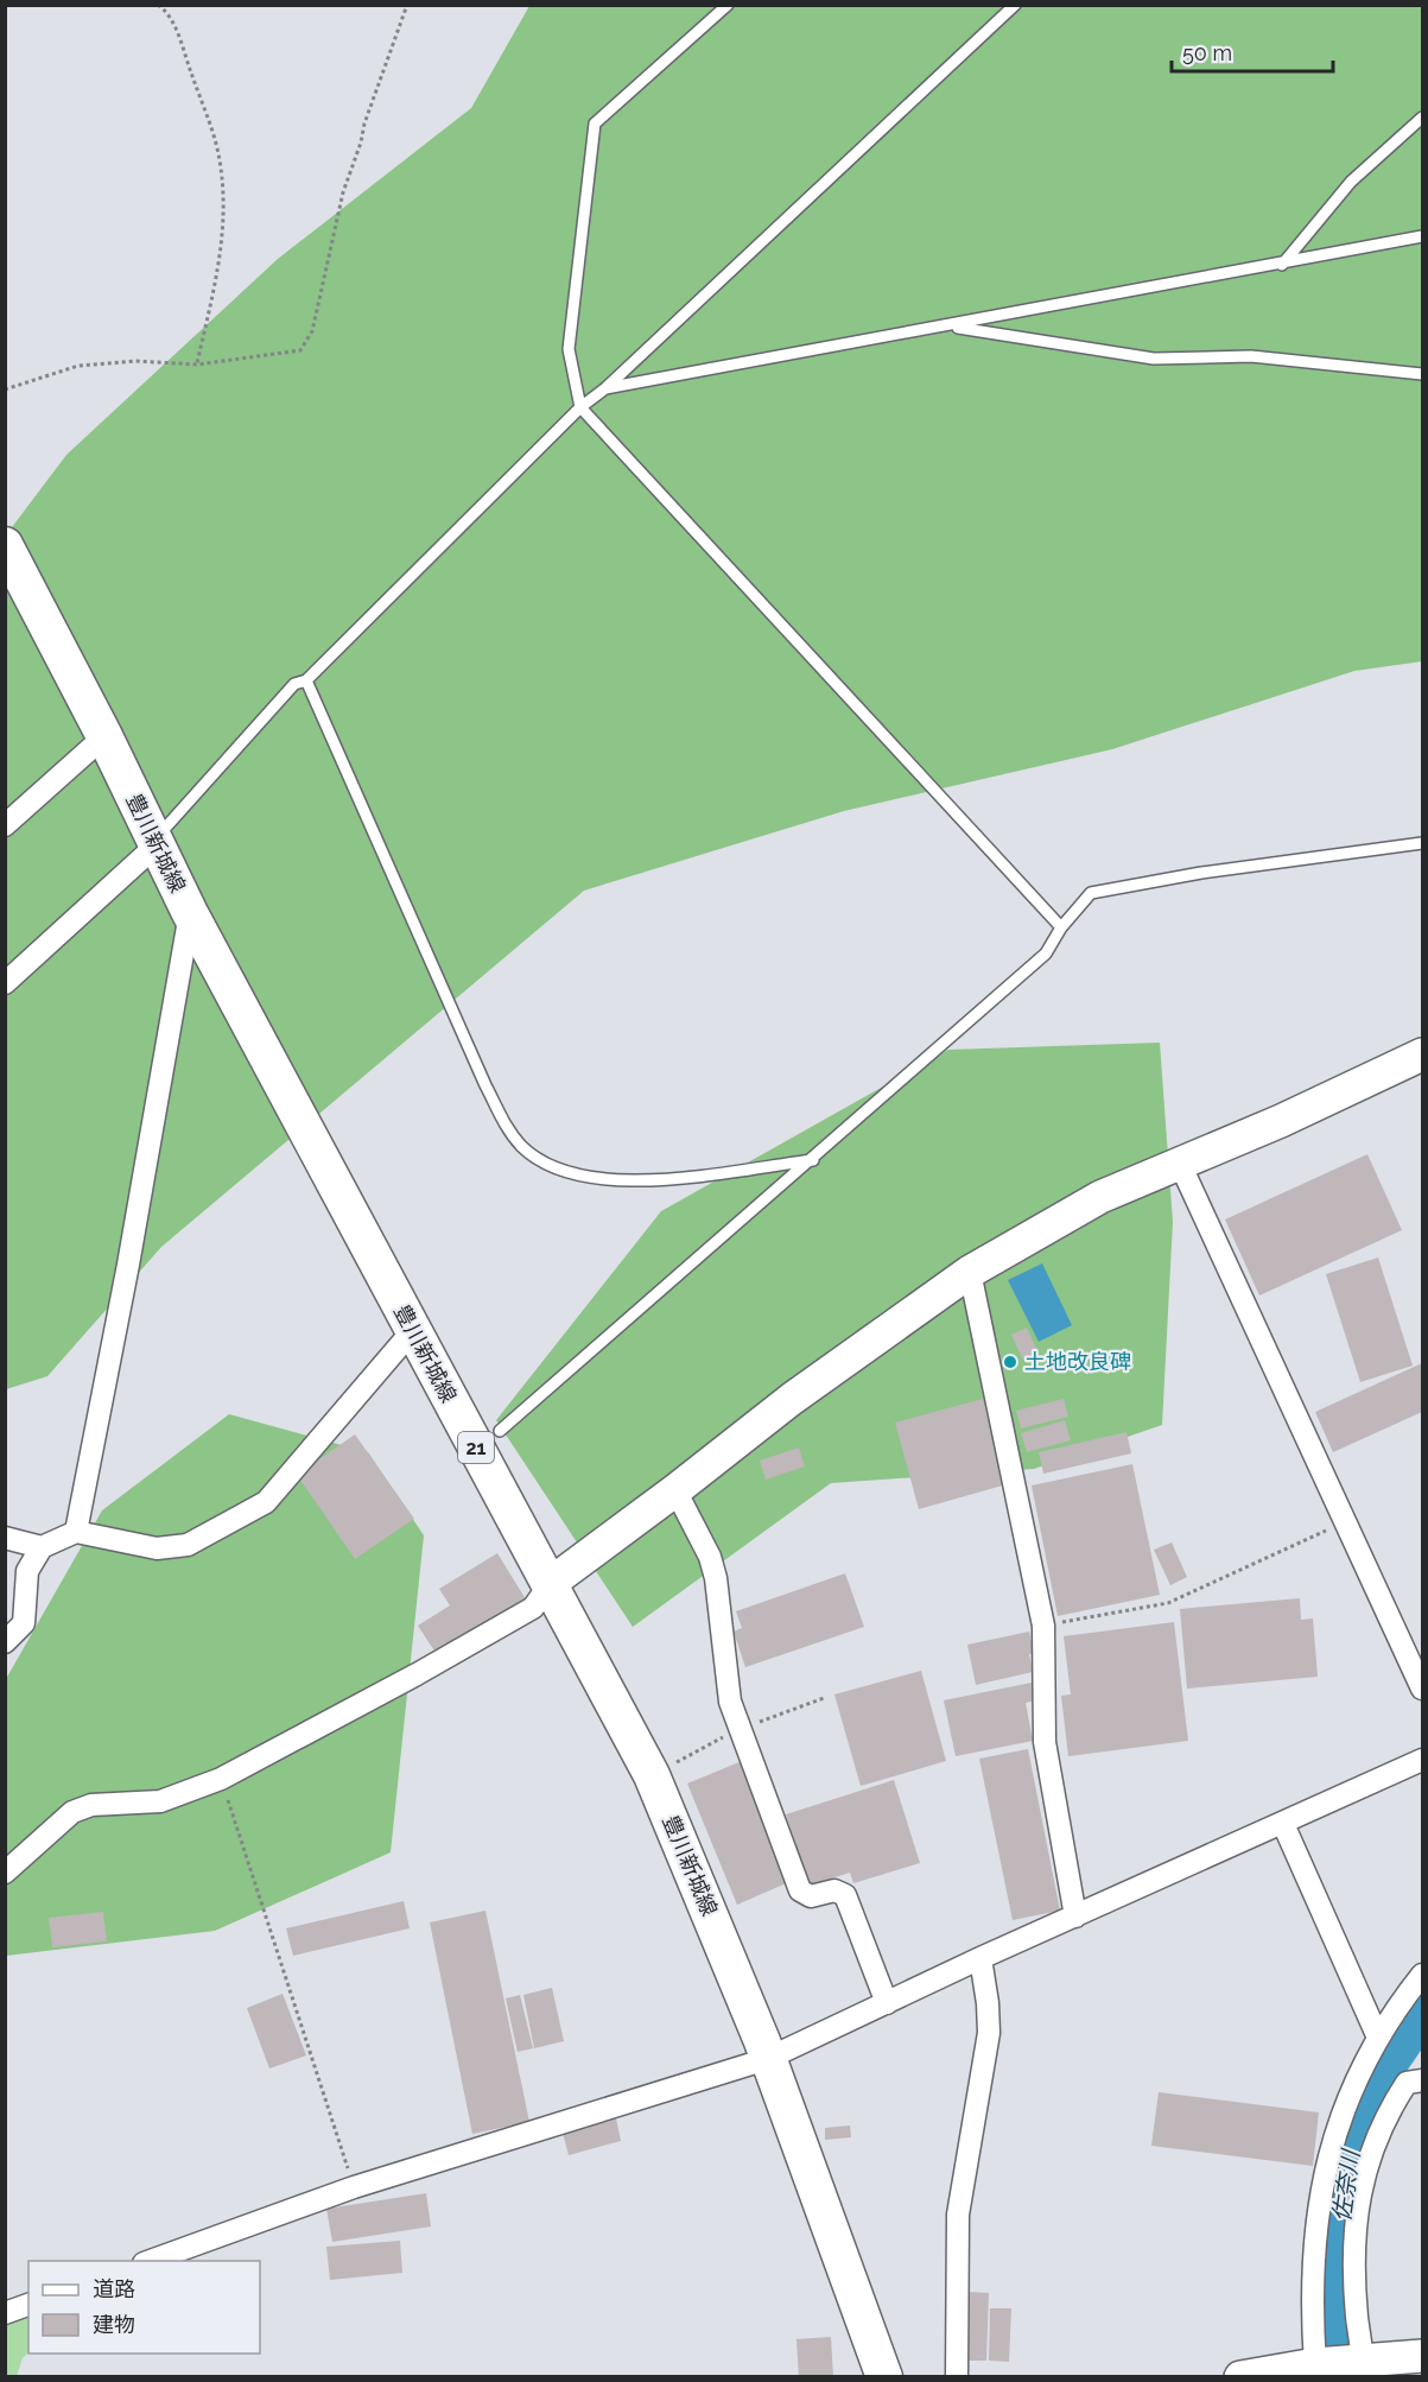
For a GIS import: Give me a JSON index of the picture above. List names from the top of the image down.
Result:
{
  "streets": {
    "main road": ["豊川新城線", "21"]
  },
  "water": ["佐奈川"],
  "places": ["土地改良碑"],
  "legend": ["道路", "建物"],
  "scale_bar": "50 m"
}
